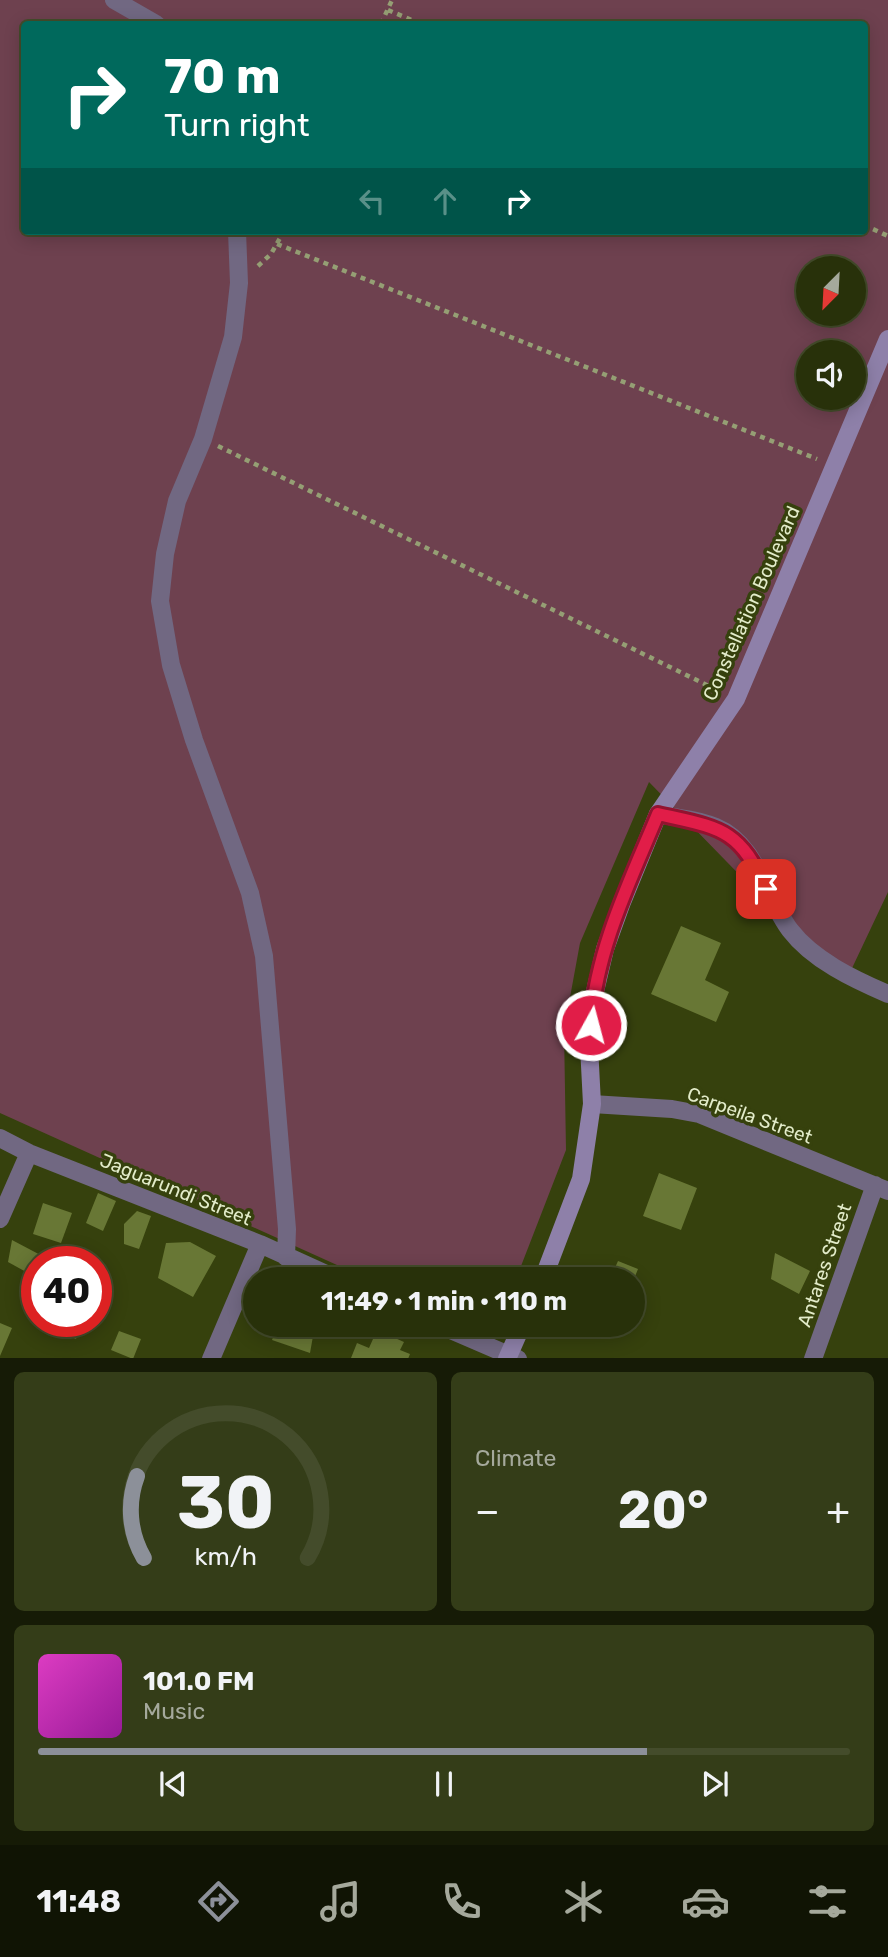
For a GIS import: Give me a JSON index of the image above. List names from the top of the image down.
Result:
{
  "streets": {
    "street": [
      "Constellation Boulevard",
      "Carpeila Street",
      "Jaguarundi Street",
      "Antares Street"
    ]
  },
  "crossings": [
    ["Constellation Boulevard", "Carpeila Street"],
    ["Carpeila Street", "Antares Street"]
  ],
  "north": "bottom left",
  "page": {
    "turn": ["70 m", "Turn right"],
    "limit": "40",
    "trip": "11:49 · 1 min · 110 m",
    "tile": "Climate",
    "heat": ["−", "20°", "+"],
    "song": ["101.0 FM", "Music"],
    "tabs": "11:48",
    "gauge": ["30", "km/h"]
  }
}
